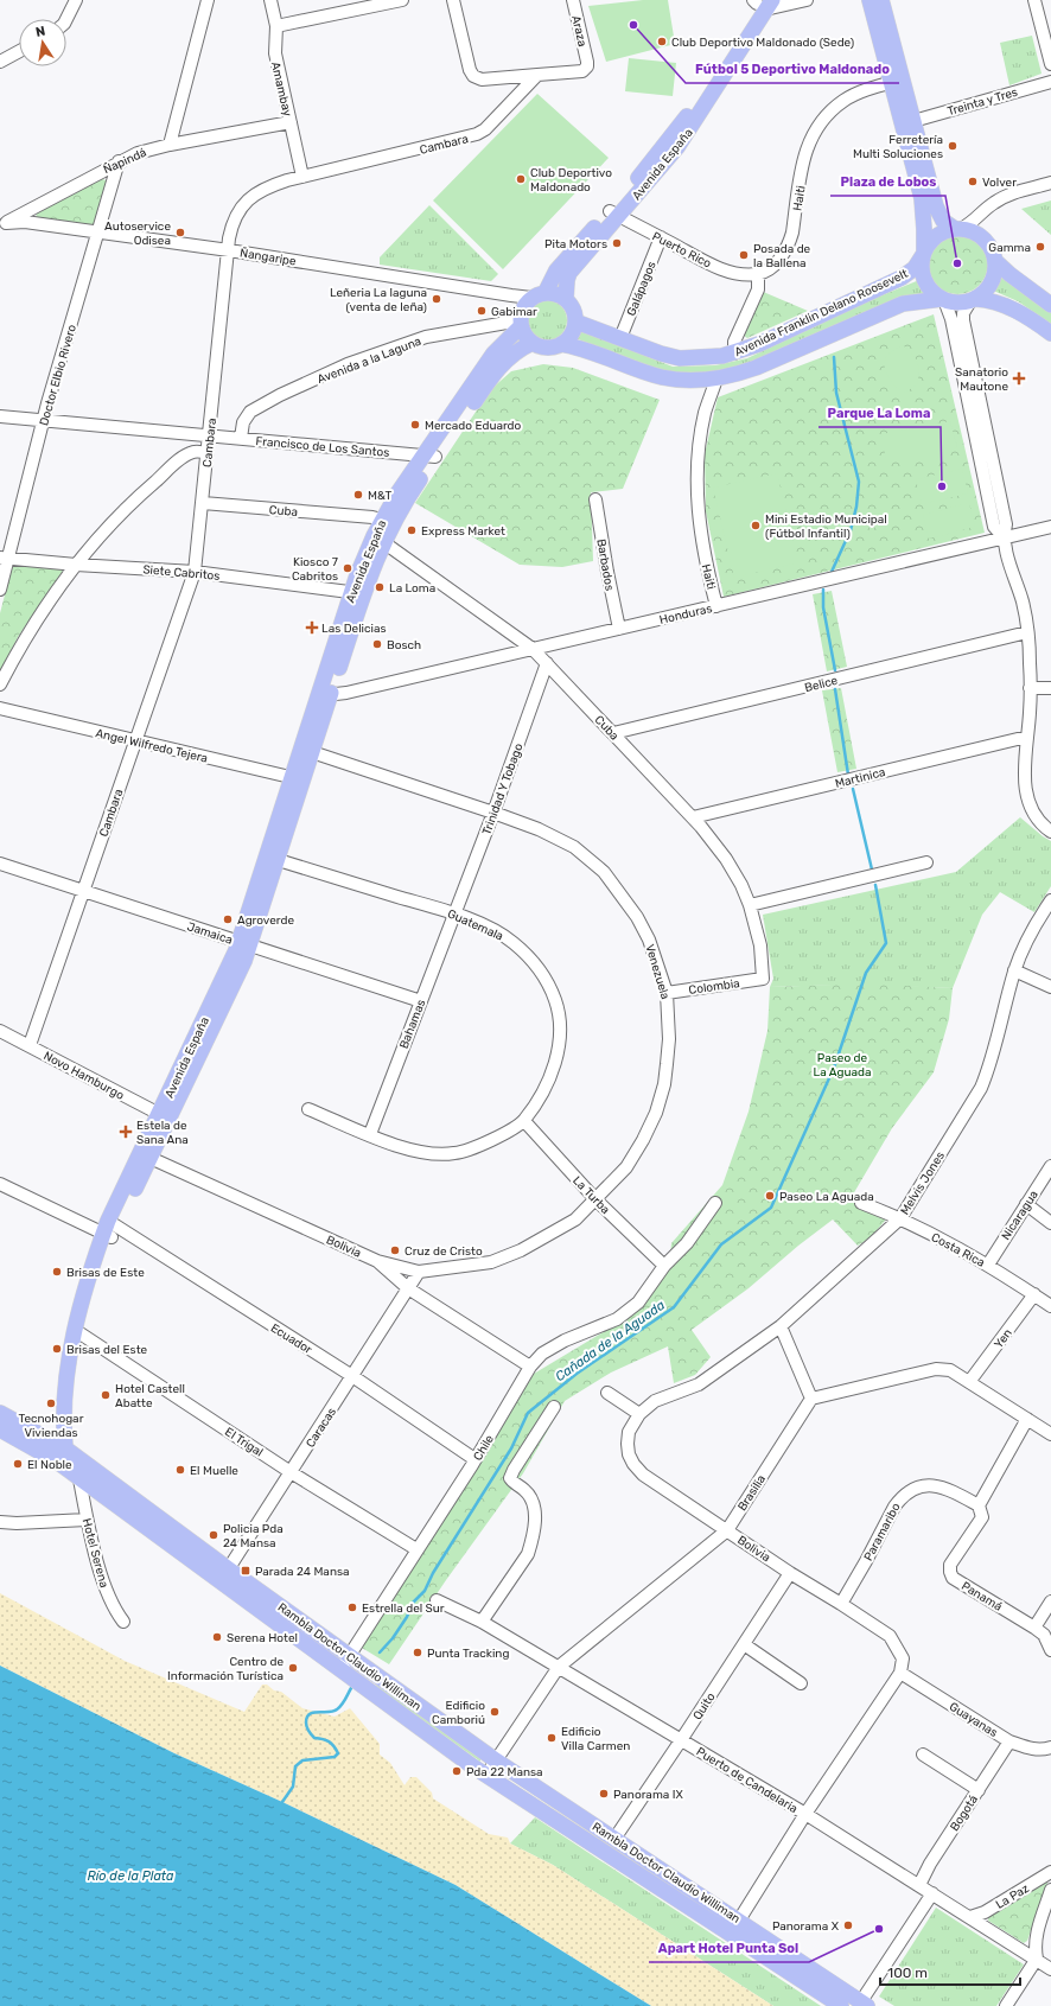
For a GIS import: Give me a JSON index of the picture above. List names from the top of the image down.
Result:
{
  "streets": {
    "main road": ["Avenida España", "Avenida Franklin Delano Roosevelt", "Rambla Doctor Claudio Williman"],
    "street": [
      "Araza",
      "Amambay",
      "Treinta y Tres",
      "Cambara",
      "Ñapindá",
      "Haiti",
      "Puerto Rico",
      "Ñangaripe",
      "Galápagos",
      "Avenida a la Laguna",
      "Doctor Elbio Rivero",
      "Francisco de Los Santos",
      "Cuba",
      "Barbados",
      "Siete Cabritos",
      "Honduras",
      "Belice",
      "Angel Wilfredo Tejera",
      "Martinica",
      "Trinidad Y Tobago",
      "Guatemala",
      "Jamaica",
      "Venezuela",
      "Colombia",
      "Bahamas",
      "Novo Hamburgo",
      "Melvis Jones",
      "La Turba",
      "Nicaragua",
      "Bolivia",
      "Costa Rica",
      "Ecuador",
      "Yen",
      "Caracas",
      "El Trigal",
      "Chile",
      "Brasilia",
      "Paramaribo",
      "Hotel Serena",
      "Panamá",
      "Quito",
      "Guayanas",
      "Puerto de Candelaria",
      "Bogotá",
      "La Paz"
    ]
  },
  "crossings": [
    ["Araza", "Cambara"],
    ["Amambay", "Cambara"],
    ["Amambay", "Ñapindá"],
    ["Cambara", "Ñangaripe"],
    ["Cambara", "Francisco de Los Santos"],
    ["Cambara", "Cuba"],
    ["Cambara", "Siete Cabritos"],
    ["Cambara", "Angel Wilfredo Tejera"],
    ["Cambara", "Jamaica"],
    ["Cambara", "Novo Hamburgo"],
    ["Ñapindá", "Ñangaripe"],
    ["Ñapindá", "Doctor Elbio Rivero"],
    ["Avenida España", "Puerto Rico"],
    ["Avenida España", "Ñangaripe"],
    ["Avenida España", "Avenida Franklin Delano Roosevelt"],
    ["Avenida España", "Avenida a la Laguna"],
    ["Avenida España", "Francisco de Los Santos"],
    ["Avenida España", "Cuba"],
    ["Avenida España", "Siete Cabritos"],
    ["Avenida España", "Honduras"],
    ["Avenida España", "Angel Wilfredo Tejera"],
    ["Avenida España", "Guatemala"],
    ["Avenida España", "Jamaica"],
    ["Avenida España", "Venezuela"],
    ["Avenida España", "Novo Hamburgo"],
    ["Avenida España", "Bolivia"],
    ["Avenida España", "Ecuador"],
    ["Avenida España", "El Trigal"],
    ["Avenida España", "Rambla Doctor Claudio Williman"],
    ["Haiti", "Puerto Rico"],
    ["Haiti", "Avenida Franklin Delano Roosevelt"],
    ["Haiti", "Honduras"],
    ["Puerto Rico", "Galápagos"],
    ["Ñangaripe", "Avenida Franklin Delano Roosevelt"],
    ["Ñangaripe", "Avenida a la Laguna"],
    ["Ñangaripe", "Doctor Elbio Rivero"],
    ["Galápagos", "Avenida Franklin Delano Roosevelt"],
    ["Avenida Franklin Delano Roosevelt", "Avenida a la Laguna"],
    ["Avenida a la Laguna", "Francisco de Los Santos"],
    ["Doctor Elbio Rivero", "Siete Cabritos"],
    ["Cuba", "Honduras"],
    ["Cuba", "Belice"],
    ["Cuba", "Martinica"],
    ["Cuba", "Trinidad Y Tobago"],
    ["Cuba", "Colombia"],
    ["Barbados", "Honduras"],
    ["Trinidad Y Tobago", "Guatemala"],
    ["Trinidad Y Tobago", "Venezuela"],
    ["Trinidad Y Tobago", "Bahamas"],
    ["Guatemala", "Bahamas"],
    ["Guatemala", "La Turba"],
    ["Jamaica", "Bahamas"],
    ["Venezuela", "Colombia"],
    ["Venezuela", "La Turba"],
    ["Venezuela", "Bolivia"],
    ["Venezuela", "Caracas"],
    ["Melvis Jones", "Bolivia"],
    ["Melvis Jones", "Costa Rica"],
    ["La Turba", "Chile"],
    ["Nicaragua", "Costa Rica"],
    ["Bolivia", "Caracas"],
    ["Bolivia", "Chile"],
    ["Bolivia", "Brasilia"],
    ["Bolivia", "Paramaribo"],
    ["Bolivia", "Quito"],
    ["Bolivia", "Guayanas"],
    ["Costa Rica", "Yen"],
    ["Ecuador", "Caracas"],
    ["Ecuador", "Chile"],
    ["Caracas", "El Trigal"],
    ["Caracas", "Rambla Doctor Claudio Williman"],
    ["El Trigal", "Chile"],
    ["Chile", "Rambla Doctor Claudio Williman"],
    ["Brasilia", "Rambla Doctor Claudio Williman"],
    ["Brasilia", "Puerto de Candelaria"],
    ["Paramaribo", "Panamá"],
    ["Hotel Serena", "Rambla Doctor Claudio Williman"],
    ["Rambla Doctor Claudio Williman", "Quito"],
    ["Quito", "Puerto de Candelaria"],
    ["Guayanas", "Bogotá"],
    ["Puerto de Candelaria", "Bogotá"],
    ["Puerto de Candelaria", "La Paz"]
  ],
  "water": ["Cañada de la Aguada", "Río de la Plata"],
  "parks": ["Paseo de La Aguada"],
  "places": {
    "other": [
      "Fútbol 5 Deportivo Maldonado",
      "Club Deportivo Maldonado (Sede)",
      "Ferretería Multi Soluciones",
      "Club Deportivo Maldonado",
      "Volver",
      "Autoservice Odisea",
      "Pita Motors",
      "Gamma",
      "Posada de la Ballena",
      "Plaza de Lobos",
      "Leñeria La laguna (venta de leña)",
      "Gabimar",
      "Mercado Eduardo",
      "Parque La Loma",
      "M&T",
      "Mini Estadio Municipal (Fútbol Infantil)",
      "Express Market",
      "Kiosco 7 Cabritos",
      "La Loma",
      "Bosch",
      "Agroverde",
      "Paseo La Aguada",
      "Cruz de Cristo",
      "Brisas de Este",
      "Brisas del Este",
      "Hotel Castell Abatte",
      "Tecnohogar Viviendas",
      "El Noble",
      "El Muelle",
      "Policia Pda 24 Mansa",
      "Estrella del Sur",
      "Serena Hotel",
      "Punta Tracking",
      "Centro de Información Turística",
      "Edificio Camboriú",
      "Edificio Villa Carmen",
      "Pda 22 Mansa",
      "Panorama IX",
      "Panorama X",
      "Apart Hotel Punta Sol"
    ],
    "health": ["Sanatorio Mautone", "Las Delicias", "Estela de Sana Ana"],
    "transit": ["Parada 24 Mansa"]
  },
  "scale_bar": "100 m",
  "north": "top"
}
